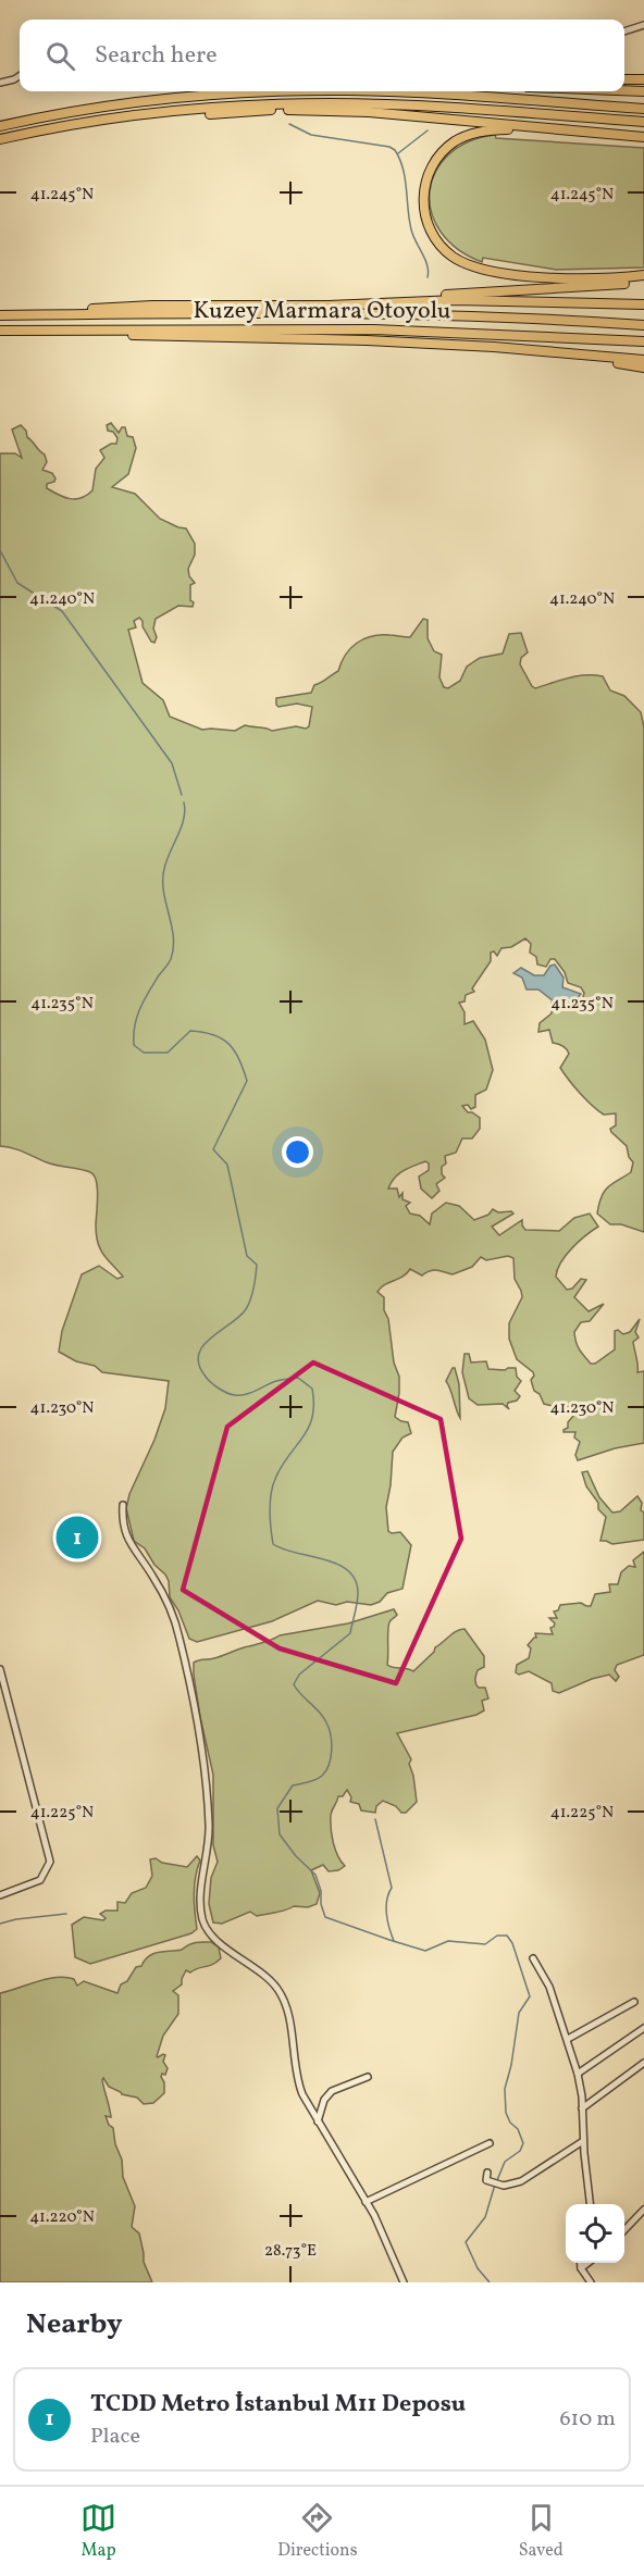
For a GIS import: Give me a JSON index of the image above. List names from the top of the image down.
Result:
{
  "streets": {
    "highway": ["Kuzey Marmara Otoyolu"]
  },
  "page": {
    "search": "Search here",
    "pins": "1",
    "heading": "Nearby",
    "list": [
      {
        "mark": "1",
        "name": "TCDD Metro İstanbul M11 Deposu",
        "note": "Place",
        "value": "610 m"
      }
    ],
    "nav": ["Map", "Directions", "Saved"]
  },
  "coordinates": [
    "41.245°N",
    "41.240°N",
    "41.235°N",
    "41.230°N",
    "41.225°N",
    "41.220°N",
    "28.73°E"
  ]
}
